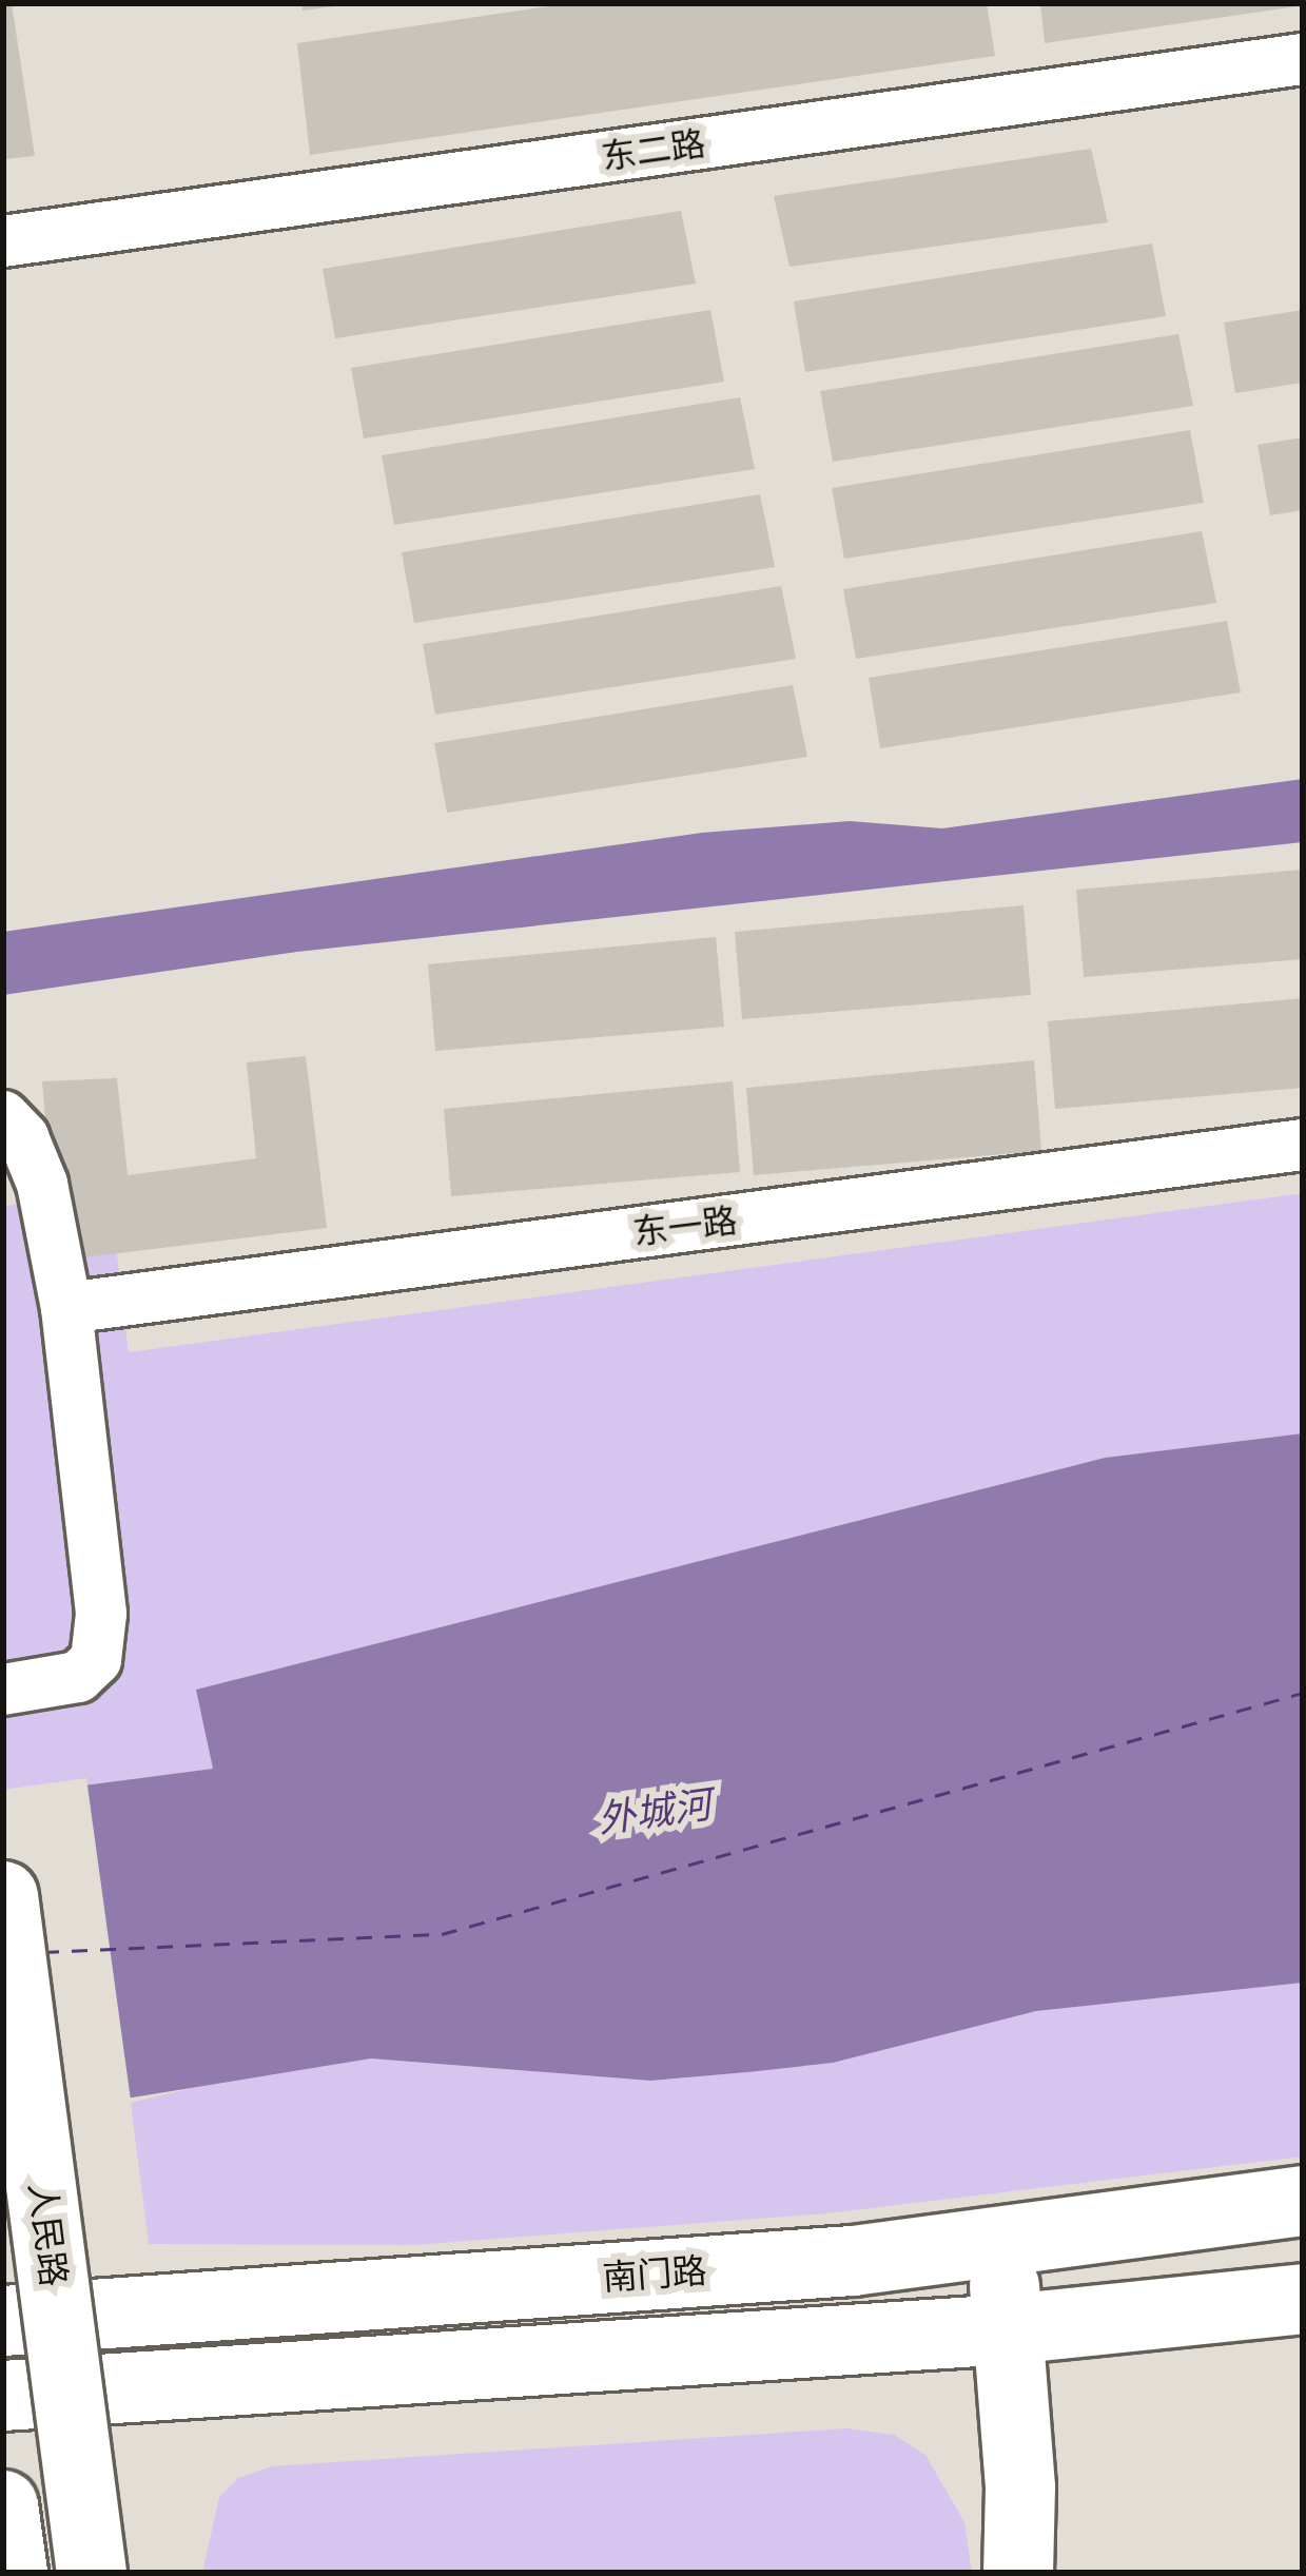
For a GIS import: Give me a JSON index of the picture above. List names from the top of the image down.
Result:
{
  "streets": {
    "main road": ["人民路", "南门路"],
    "street": ["东二路", "东一路"]
  },
  "water": ["外城河"]
}
